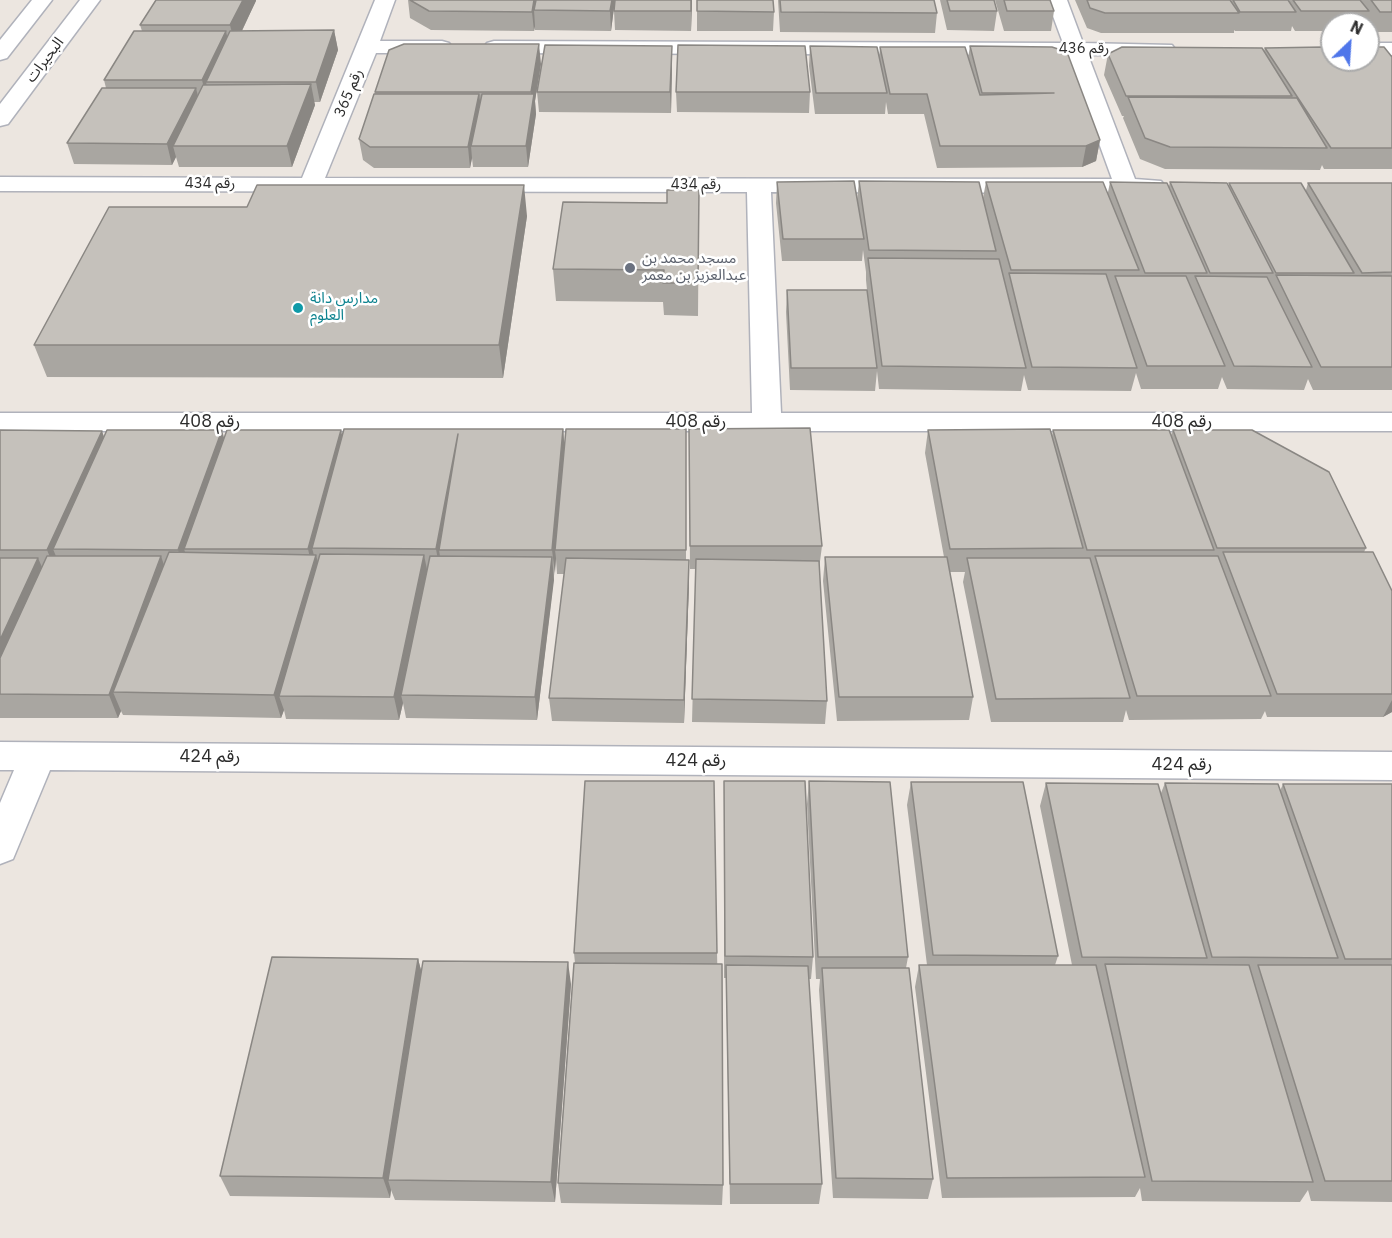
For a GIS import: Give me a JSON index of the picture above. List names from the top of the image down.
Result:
{
  "streets": {
    "street": [
      "رقم 436",
      "البحيرات",
      "رقم 365",
      "رقم 434",
      "رقم 408",
      "رقم 424"
    ]
  },
  "crossings": [
    ["رقم 436", "رقم 365"],
    ["رقم 365", "رقم 434"]
  ],
  "places": ["مسجد محمد بن عبدالعزيز بن معمر", "مدارس دانة العلوم"],
  "north": "top right"
}
